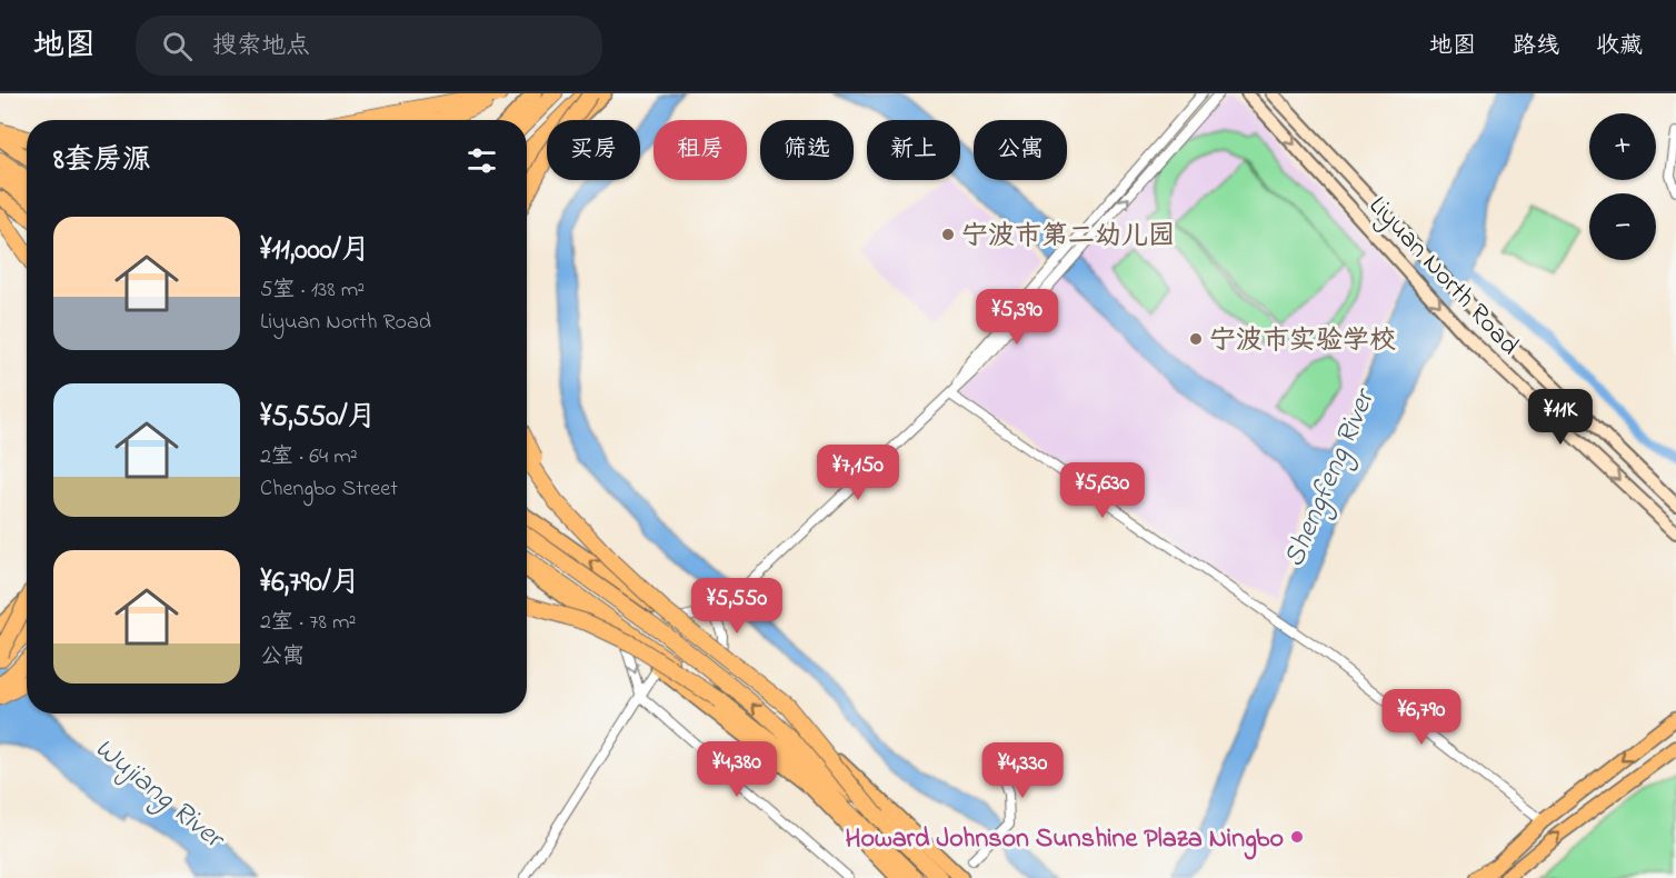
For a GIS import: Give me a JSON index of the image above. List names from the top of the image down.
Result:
{
  "streets": {
    "main road": ["Liyuan North Road"]
  },
  "water": ["Shengfeng River", "Wujiang River"],
  "places": ["宁波市第二幼儿园", "宁波市实验学校", "Howard Johnson Sunshine Plaza Ningbo"],
  "page": {
    "header": "地图",
    "search": "搜索地点",
    "nav": ["地图", "路线", "收藏"],
    "map_buttons": ["+", "−"],
    "chip": [
      "买房",
      "租房",
      "筛选",
      "新上",
      "公寓"
    ],
    "heading": "8套房源",
    "list": [
      {
        "name": "¥11,000/月",
        "note": "5室 · 138 m² · Liyuan North Road"
      },
      {
        "name": "¥5,550/月",
        "note": "2室 · 64 m² · Chengbo Street"
      },
      {
        "name": "¥6,790/月",
        "note": "2室 · 78 m² · 公寓"
      }
    ],
    "price": [
      "¥5,390",
      "¥11K",
      "¥7,150",
      "¥5,630",
      "¥5,550",
      "¥6,790",
      "¥4,380",
      "¥4,330"
    ]
  }
}
